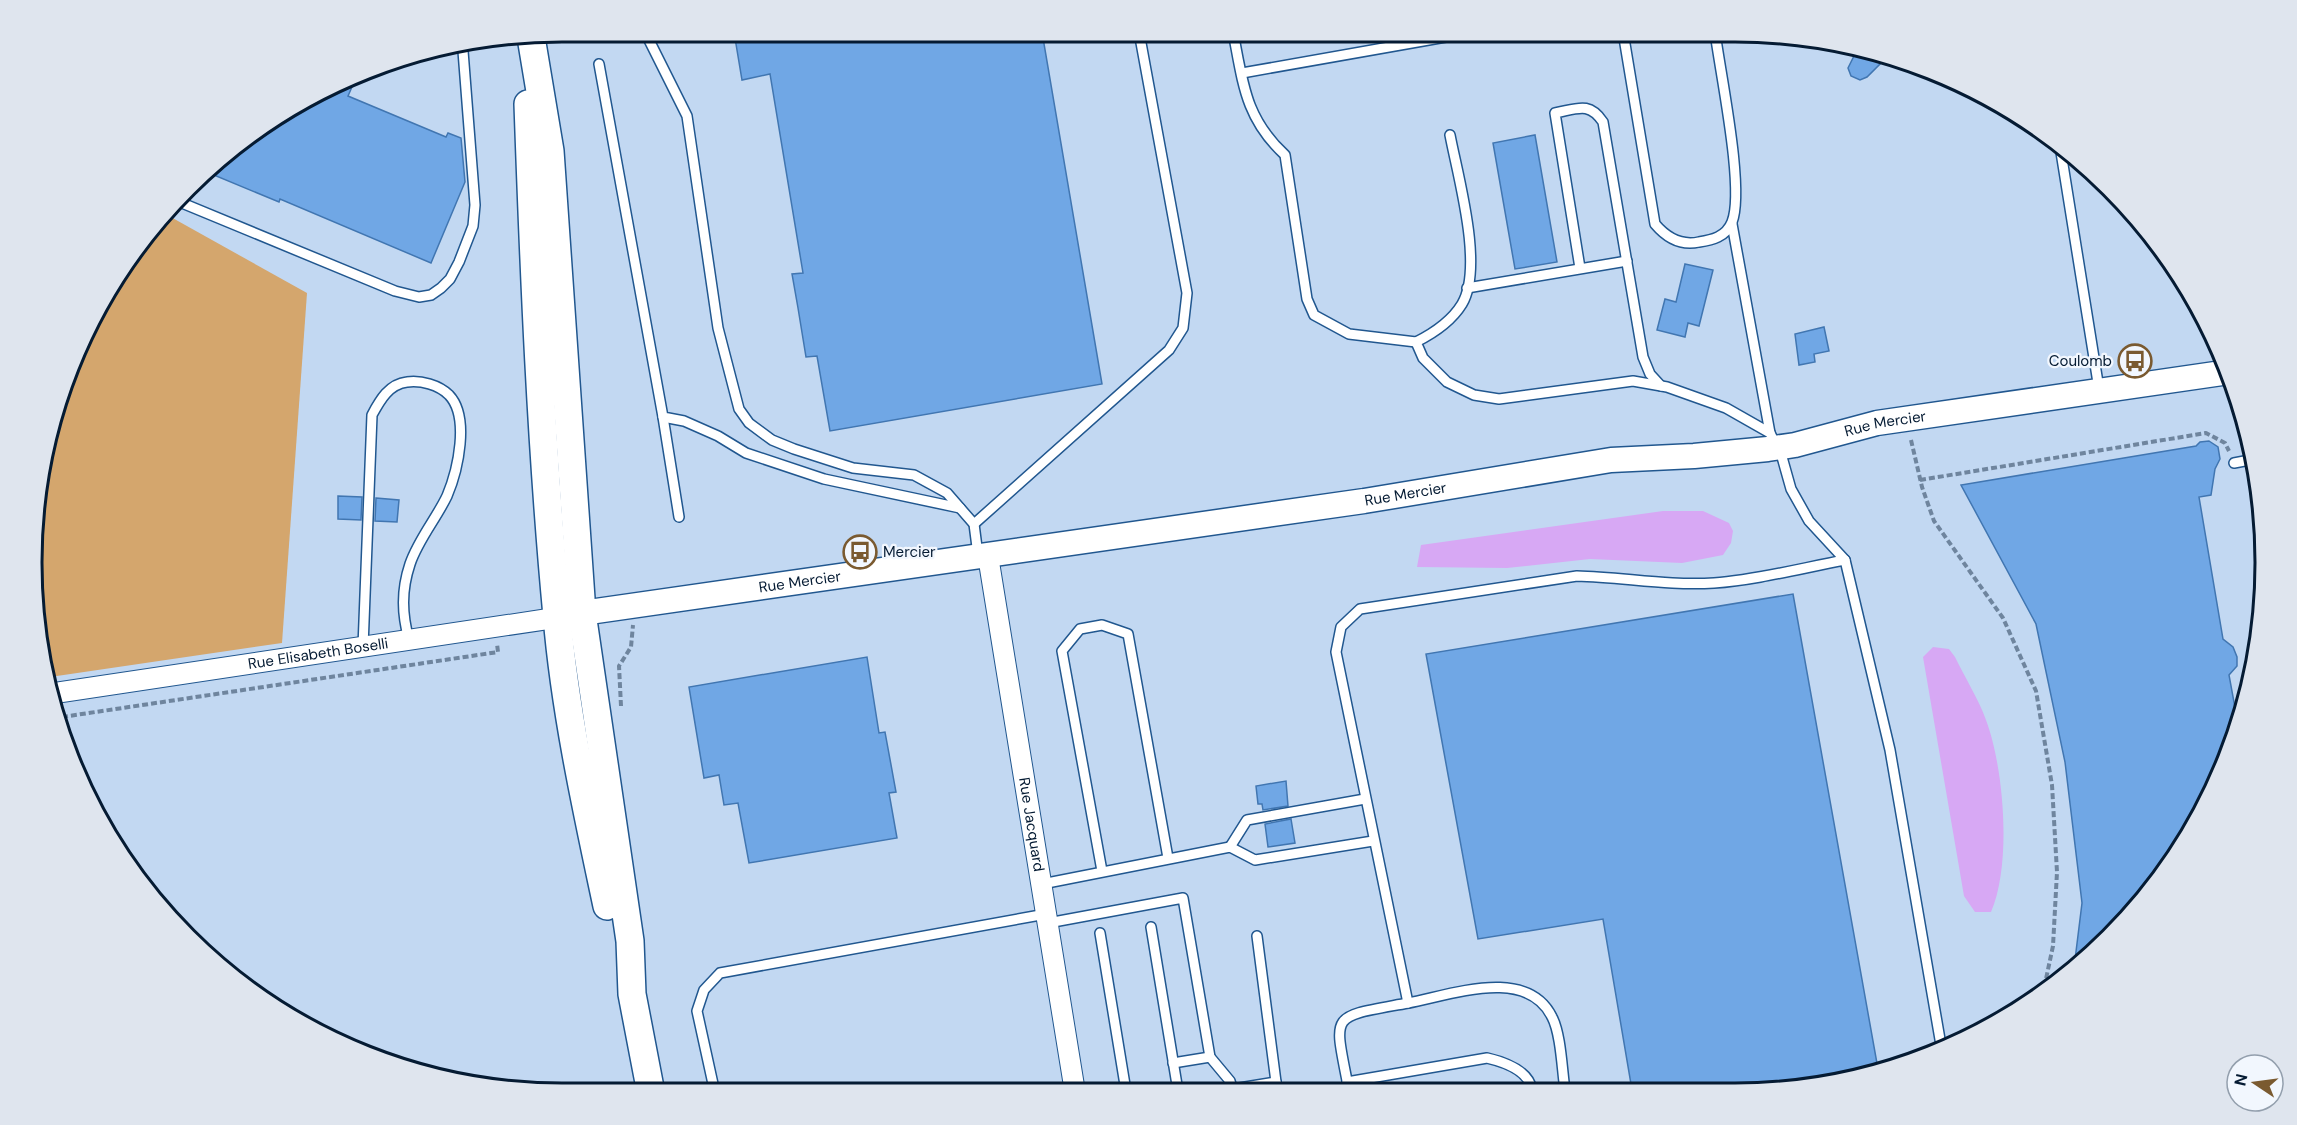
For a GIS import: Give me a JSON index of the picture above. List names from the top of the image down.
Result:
{
  "streets": {
    "street": ["Rue Mercier", "Rue Elisabeth Boselli", "Rue Jacquard"]
  },
  "crossings": [
    ["Rue Mercier", "Rue Elisabeth Boselli"],
    ["Rue Mercier", "Rue Jacquard"]
  ],
  "places": {
    "bus stop": ["Coulomb", "Mercier"]
  },
  "north": "left"
}
